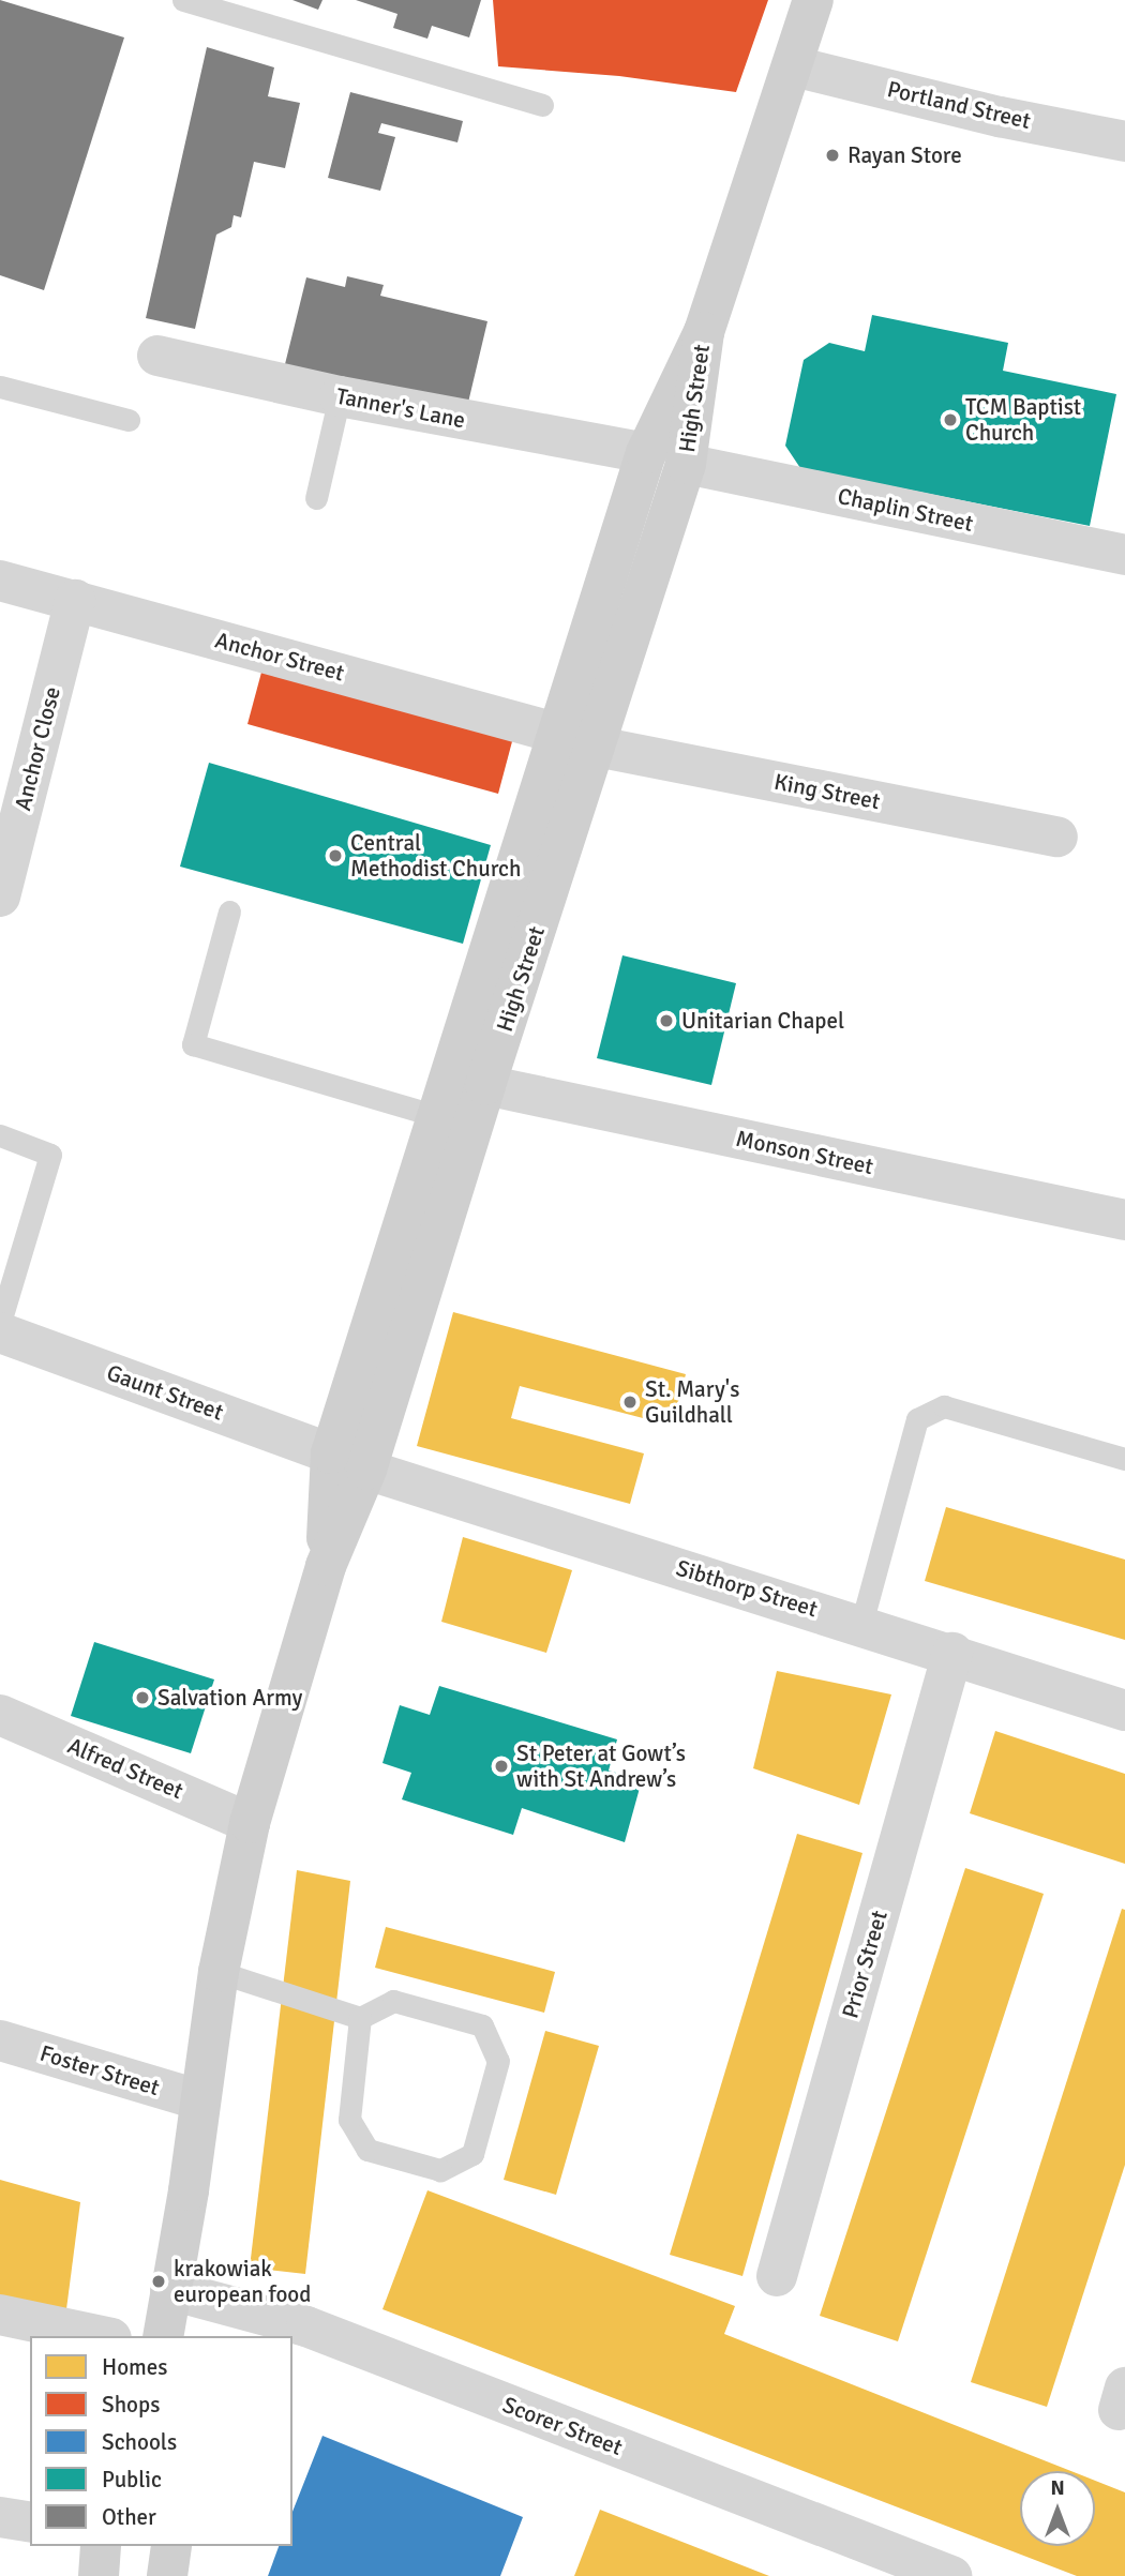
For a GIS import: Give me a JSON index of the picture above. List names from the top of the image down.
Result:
{
  "streets": {
    "street": [
      "Portland Street",
      "High Street",
      "Tanner's Lane",
      "Chaplin Street",
      "Anchor Street",
      "Anchor Close",
      "King Street",
      "Monson Street",
      "Gaunt Street",
      "Sibthorp Street",
      "Alfred Street",
      "Prior Street",
      "Foster Street",
      "Scorer Street"
    ]
  },
  "crossings": [
    ["High Street", "Tanner's Lane"],
    ["High Street", "Chaplin Street"],
    ["High Street", "Anchor Street"],
    ["High Street", "King Street"],
    ["High Street", "Monson Street"],
    ["High Street", "Gaunt Street"],
    ["High Street", "Sibthorp Street"],
    ["High Street", "Alfred Street"],
    ["High Street", "Foster Street"],
    ["High Street", "Scorer Street"],
    ["Anchor Street", "Anchor Close"],
    ["Anchor Street", "King Street"],
    ["Gaunt Street", "Sibthorp Street"],
    ["Sibthorp Street", "Prior Street"]
  ],
  "places": [
    "Rayan Store",
    "TCM Baptist Church",
    "Central Methodist Church",
    "Unitarian Chapel",
    "St. Mary's Guildhall",
    "Salvation Army",
    "St Peter at Gowt’s with St Andrew’s",
    "krakowiak european food"
  ],
  "legend": [
    "Homes",
    "Shops",
    "Schools",
    "Public",
    "Other"
  ],
  "north": "top"
}
